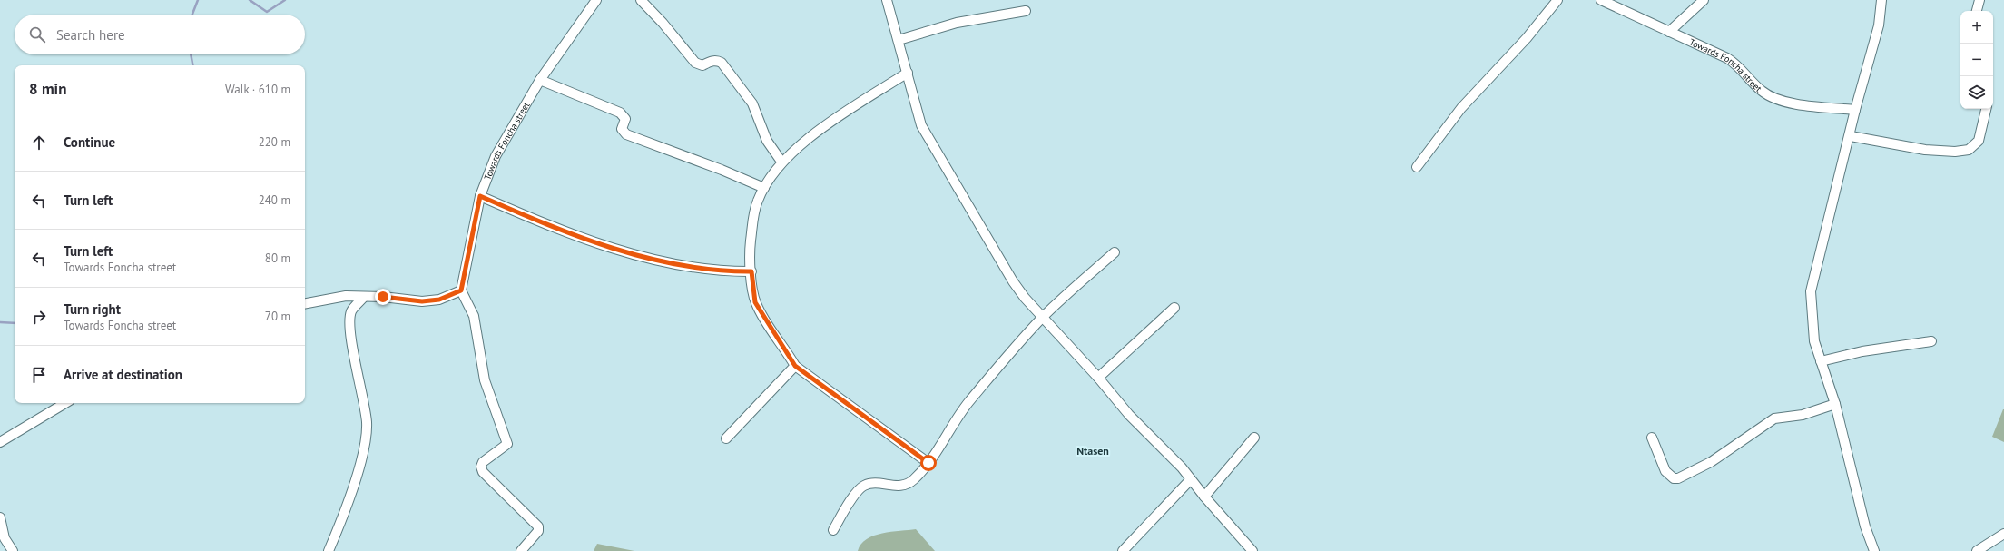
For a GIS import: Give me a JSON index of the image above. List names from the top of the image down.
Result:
{
  "streets": {
    "street": ["Towards Foncha street"]
  },
  "districts": ["Ntasen"],
  "page": {
    "map_buttons": ["+", "−"],
    "search": "Search here",
    "heading": ["8 min", "Walk · 610 m"],
    "list": [
      ["Continue", "220 m"],
      ["Turn left", "240 m"],
      ["Turn left", "Towards Foncha street", "80 m"],
      ["Turn right", "Towards Foncha street", "70 m"],
      "Arrive at destination"
    ]
  }
}
